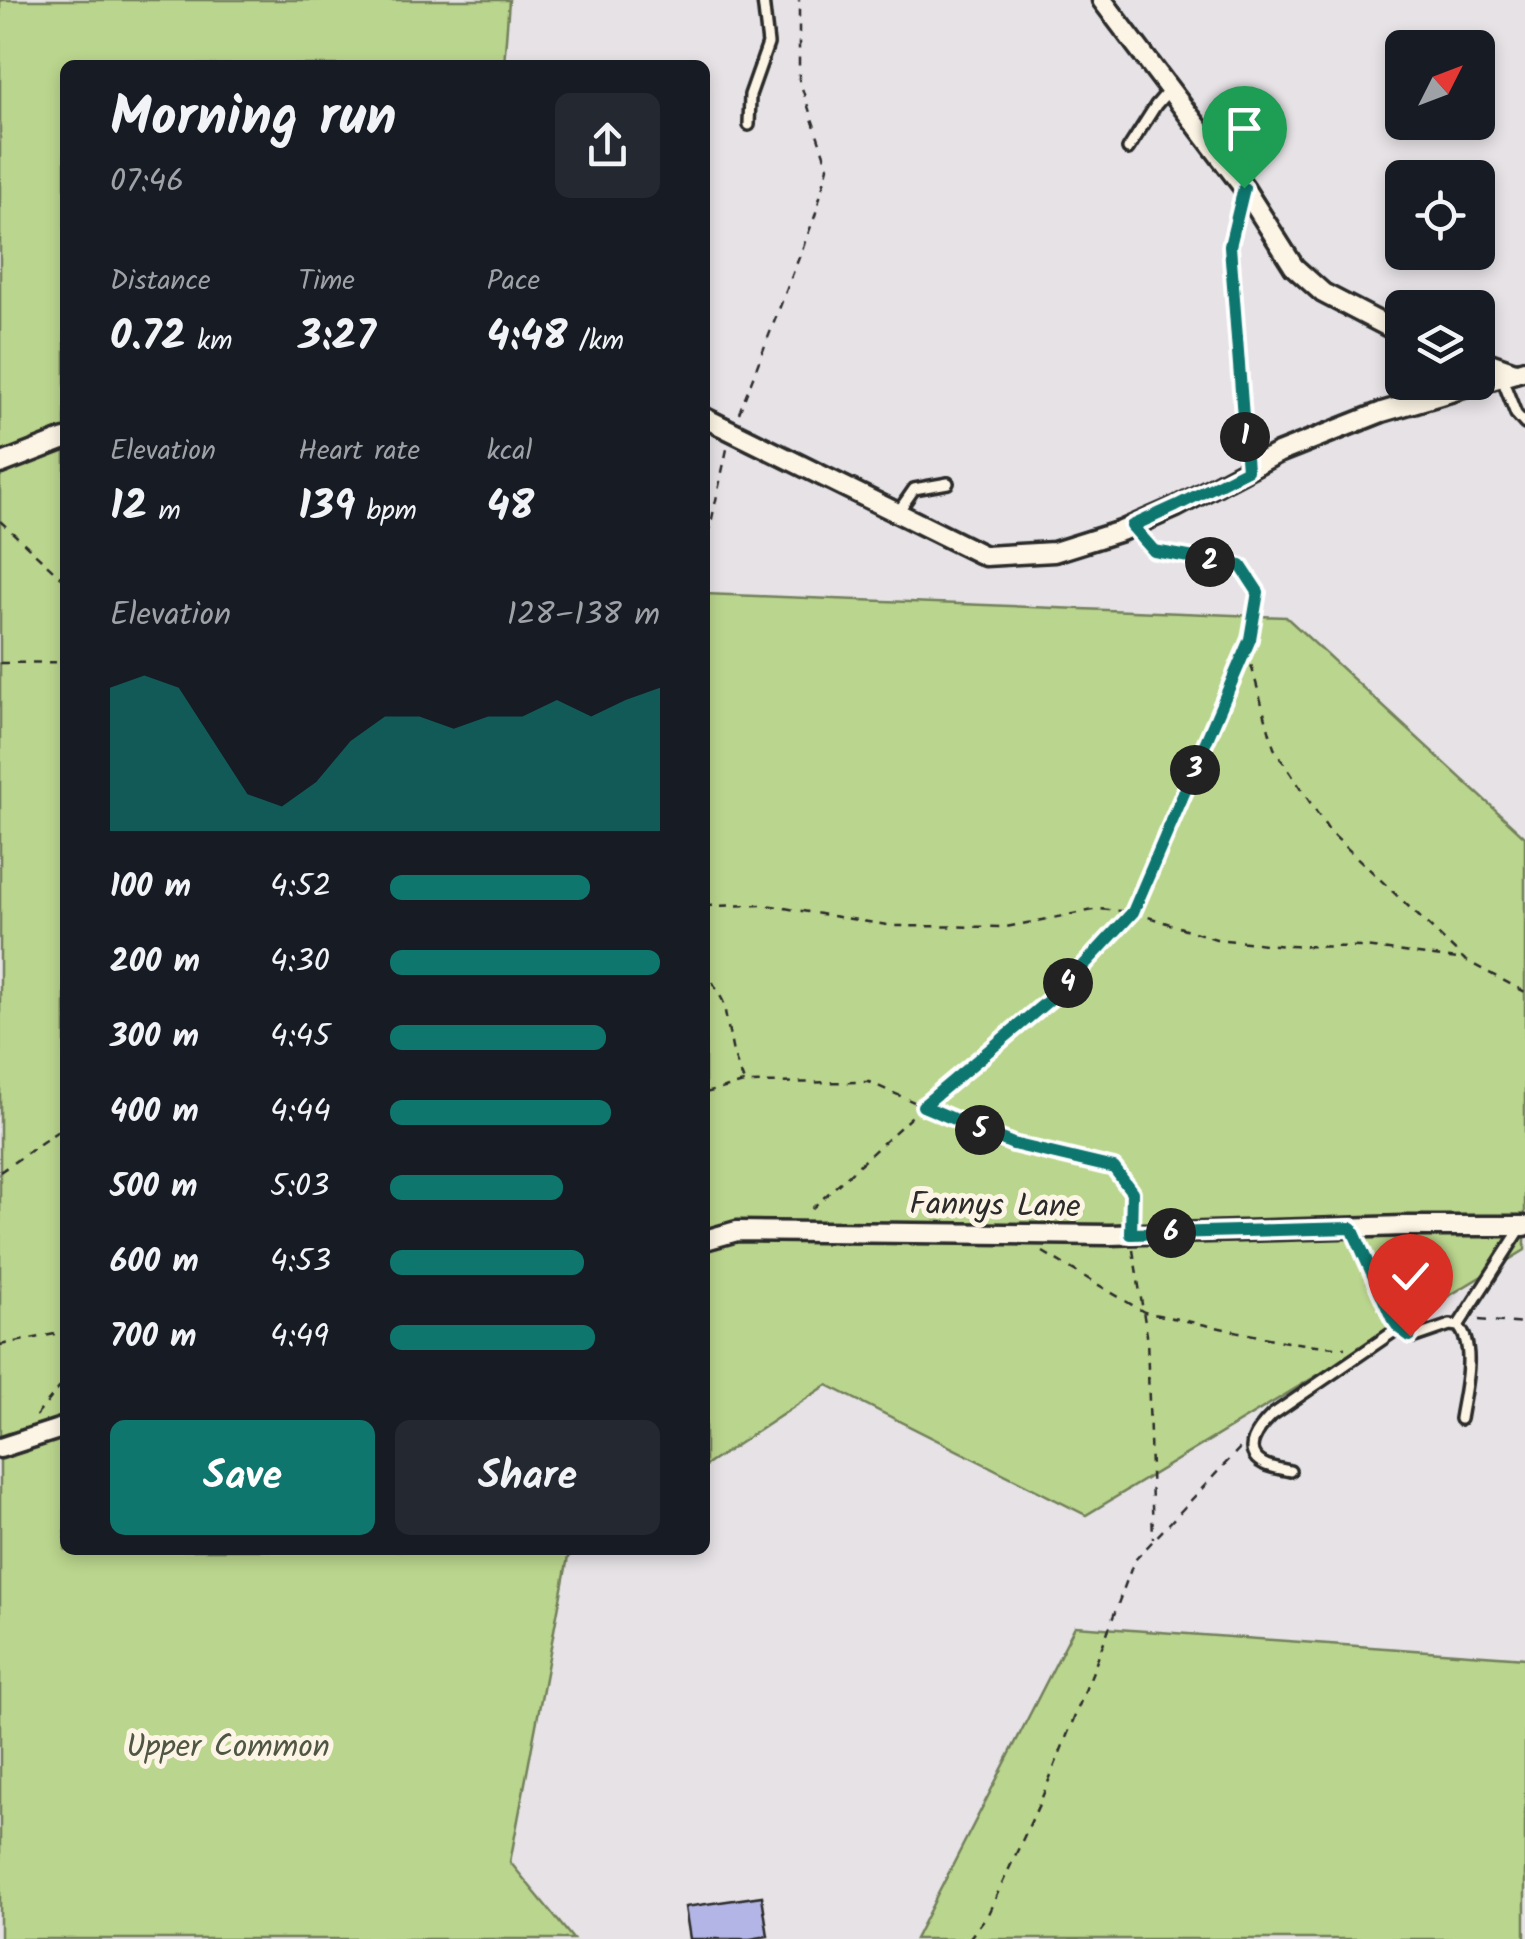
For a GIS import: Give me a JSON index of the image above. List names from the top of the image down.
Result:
{
  "streets": {
    "street": ["Fannys Lane"]
  },
  "parks": ["Upper Common"],
  "north": "top right",
  "page": {
    "heading": ["Morning run", "07:46"],
    "stats": [
      ["Distance", "0.72 km"],
      ["Time", "3:27"],
      ["Pace", "4:48 /km"],
      ["Elevation", "12 m"],
      ["Heart rate", "139 bpm"],
      ["kcal", "48"]
    ],
    "pins": [
      "1",
      "2",
      "3",
      "4",
      "5",
      "6"
    ],
    "chart": ["Elevation", "128–138 m"],
    "list": [
      {
        "name": "100 m",
        "note": "4:52"
      },
      {
        "name": "200 m",
        "note": "4:30"
      },
      {
        "name": "300 m",
        "note": "4:45"
      },
      {
        "name": "400 m",
        "note": "4:44"
      },
      {
        "name": "500 m",
        "note": "5:03"
      },
      {
        "name": "600 m",
        "note": "4:53"
      },
      {
        "name": "700 m",
        "note": "4:49"
      }
    ],
    "buttons": ["Save", "Share"]
  }
}
